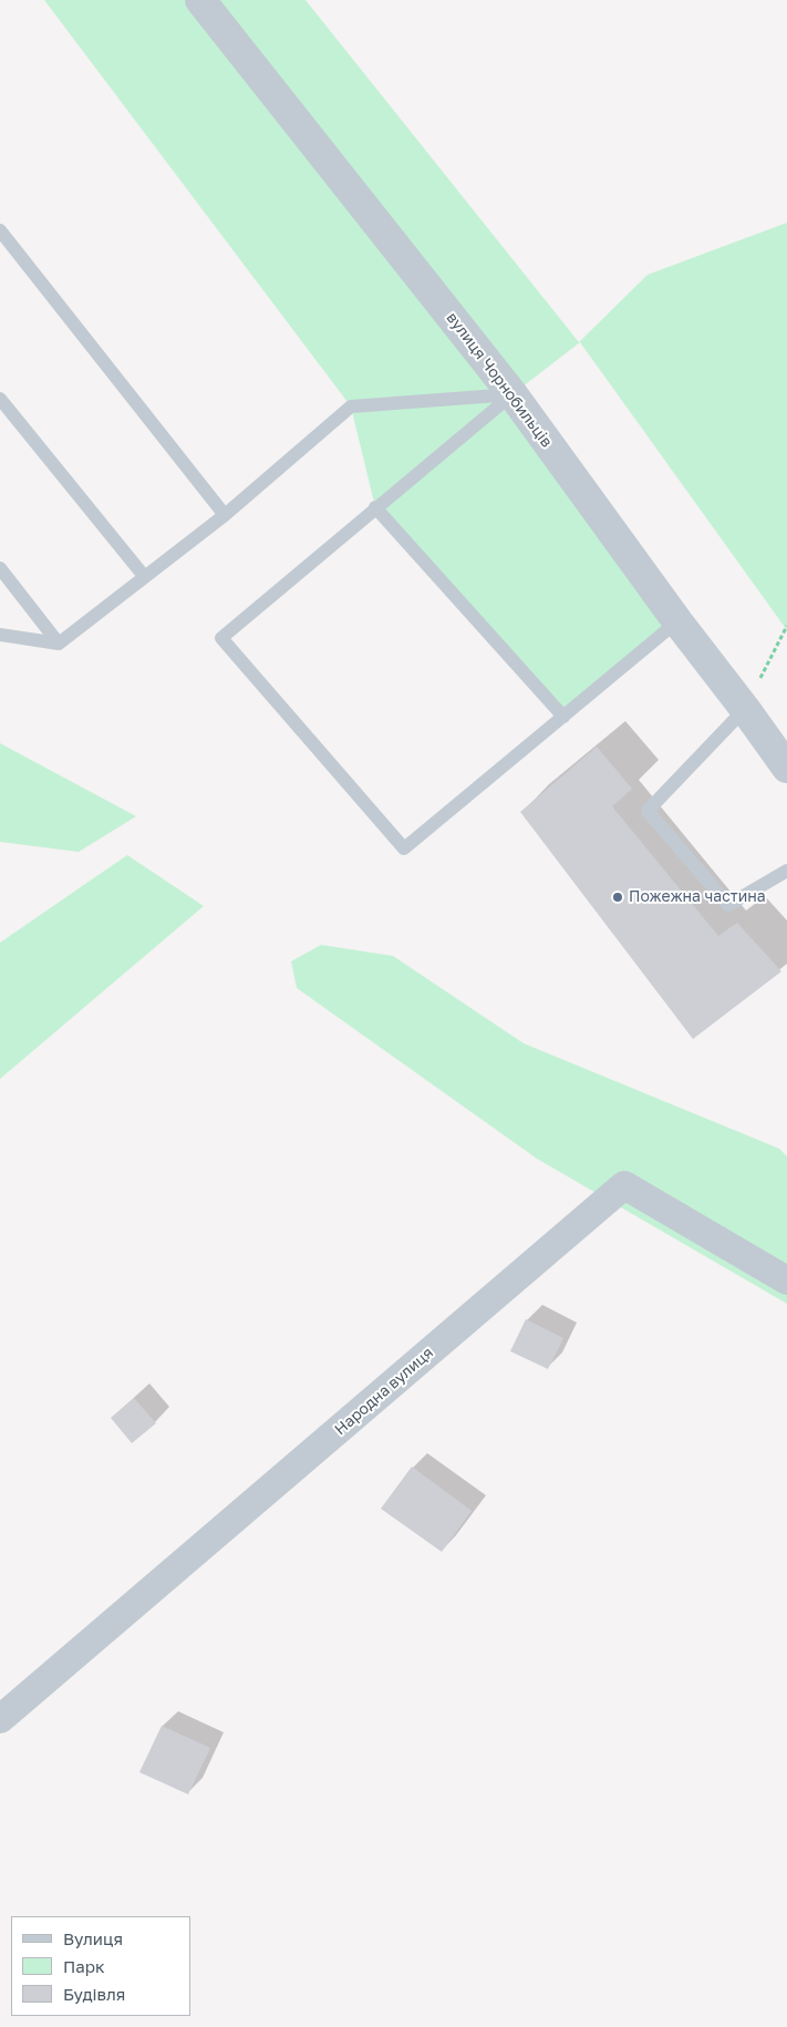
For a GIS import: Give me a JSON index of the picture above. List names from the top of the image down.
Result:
{
  "streets": {
    "street": ["вулиця Чорнобильців", "Народна вулиця"]
  },
  "places": ["Пожежна частина"],
  "legend": ["Вулиця", "Парк", "Будівля"]
}
